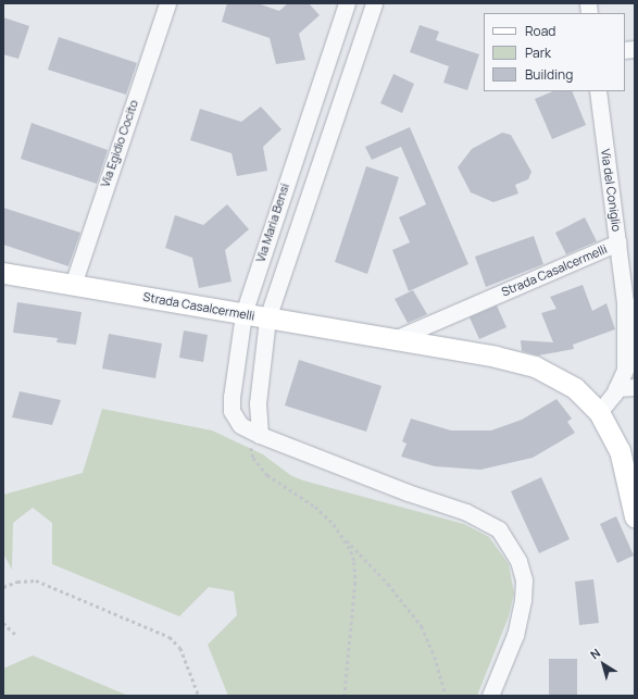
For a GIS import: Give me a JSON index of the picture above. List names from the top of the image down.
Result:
{
  "streets": {
    "main road": ["Strada Casalcermelli"],
    "street": ["Via Egidio Cocito", "Via del Coniglio", "Via Maria Bensi"]
  },
  "crossings": [
    ["Via Egidio Cocito", "Strada Casalcermelli"],
    ["Via del Coniglio", "Strada Casalcermelli"],
    ["Via Maria Bensi", "Strada Casalcermelli"]
  ],
  "legend": ["Road", "Park", "Building"],
  "north": "top left"
}
